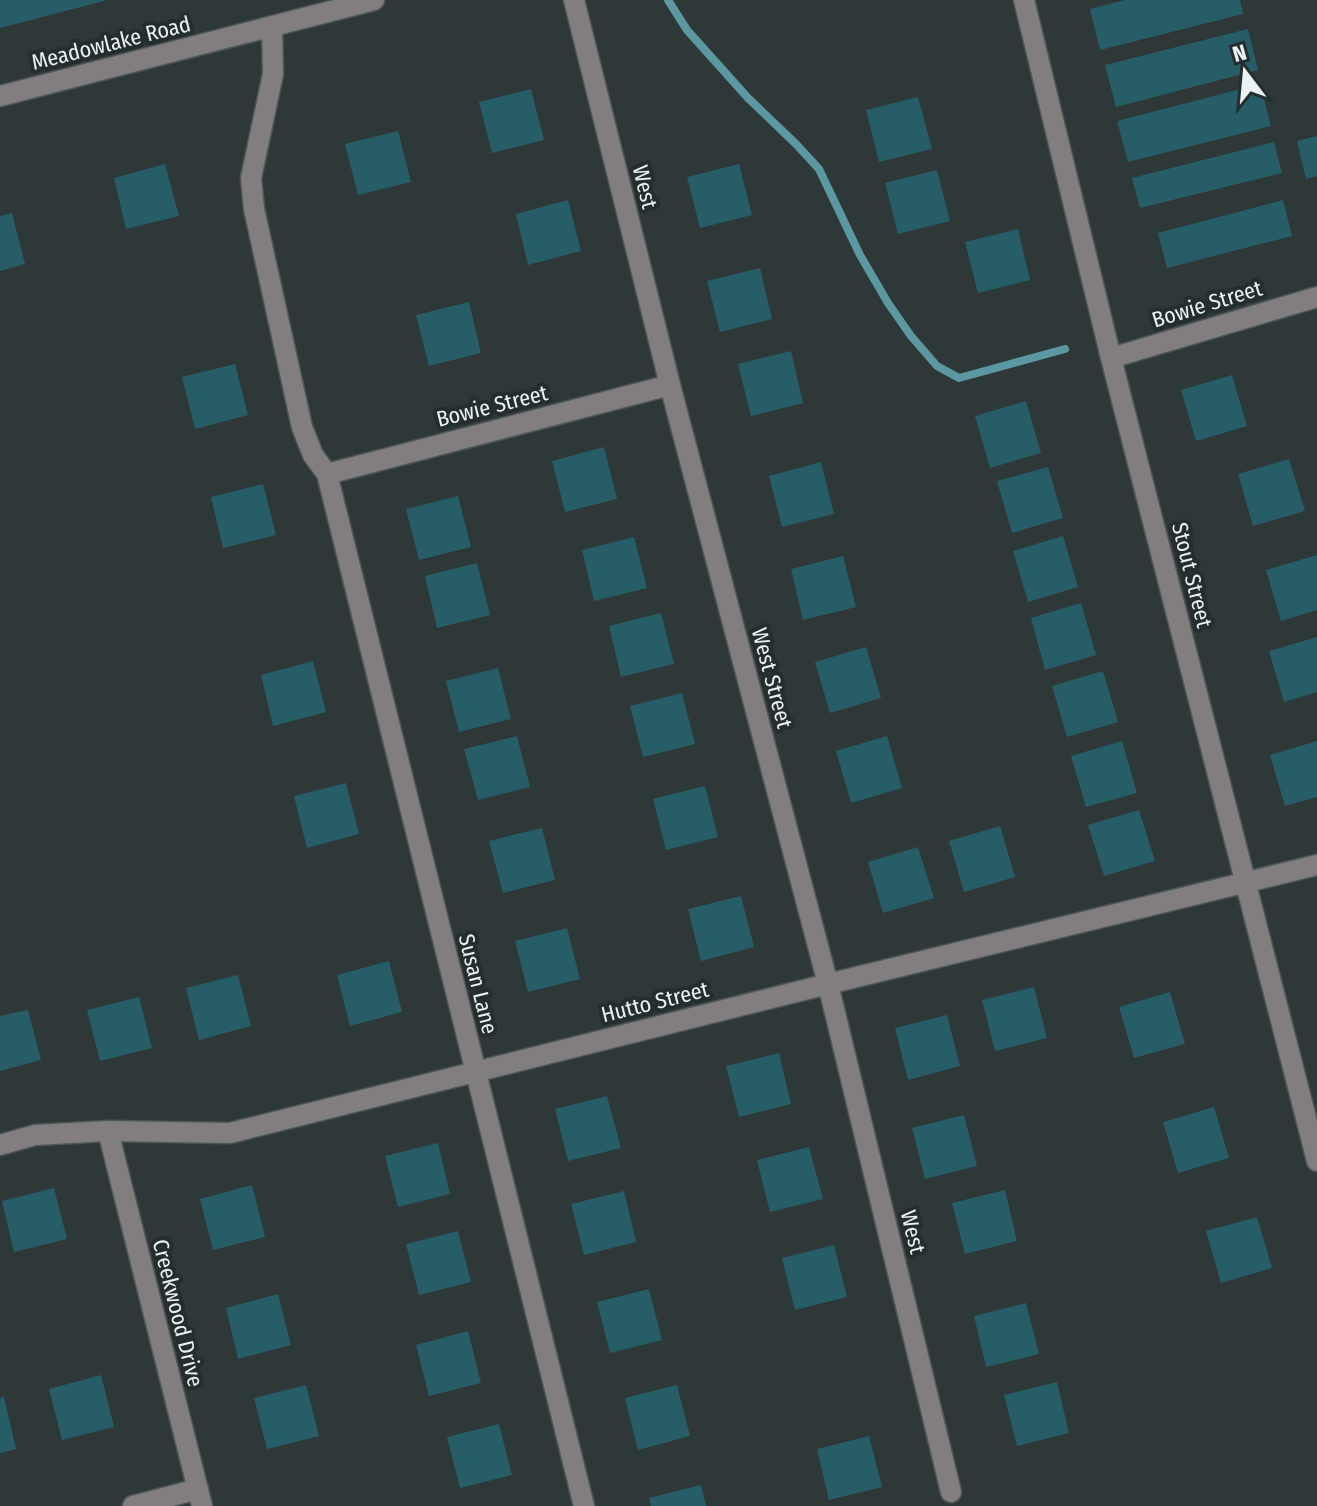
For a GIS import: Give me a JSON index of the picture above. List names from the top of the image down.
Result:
{
  "streets": {
    "street": [
      "Meadowlake Road",
      "West",
      "Bowie Street",
      "Stout Street",
      "West Street",
      "Susan Lane",
      "Hutto Street",
      "Creekwood Drive"
    ]
  },
  "crossings": [
    ["Meadowlake Road", "Susan Lane"],
    ["West", "Bowie Street"],
    ["West", "West Street"],
    ["West", "Hutto Street"],
    ["Bowie Street", "Stout Street"],
    ["Bowie Street", "West Street"],
    ["Bowie Street", "Susan Lane"],
    ["Stout Street", "Hutto Street"],
    ["West Street", "Hutto Street"],
    ["Susan Lane", "Hutto Street"],
    ["Hutto Street", "Creekwood Drive"]
  ],
  "north": "top"
}
